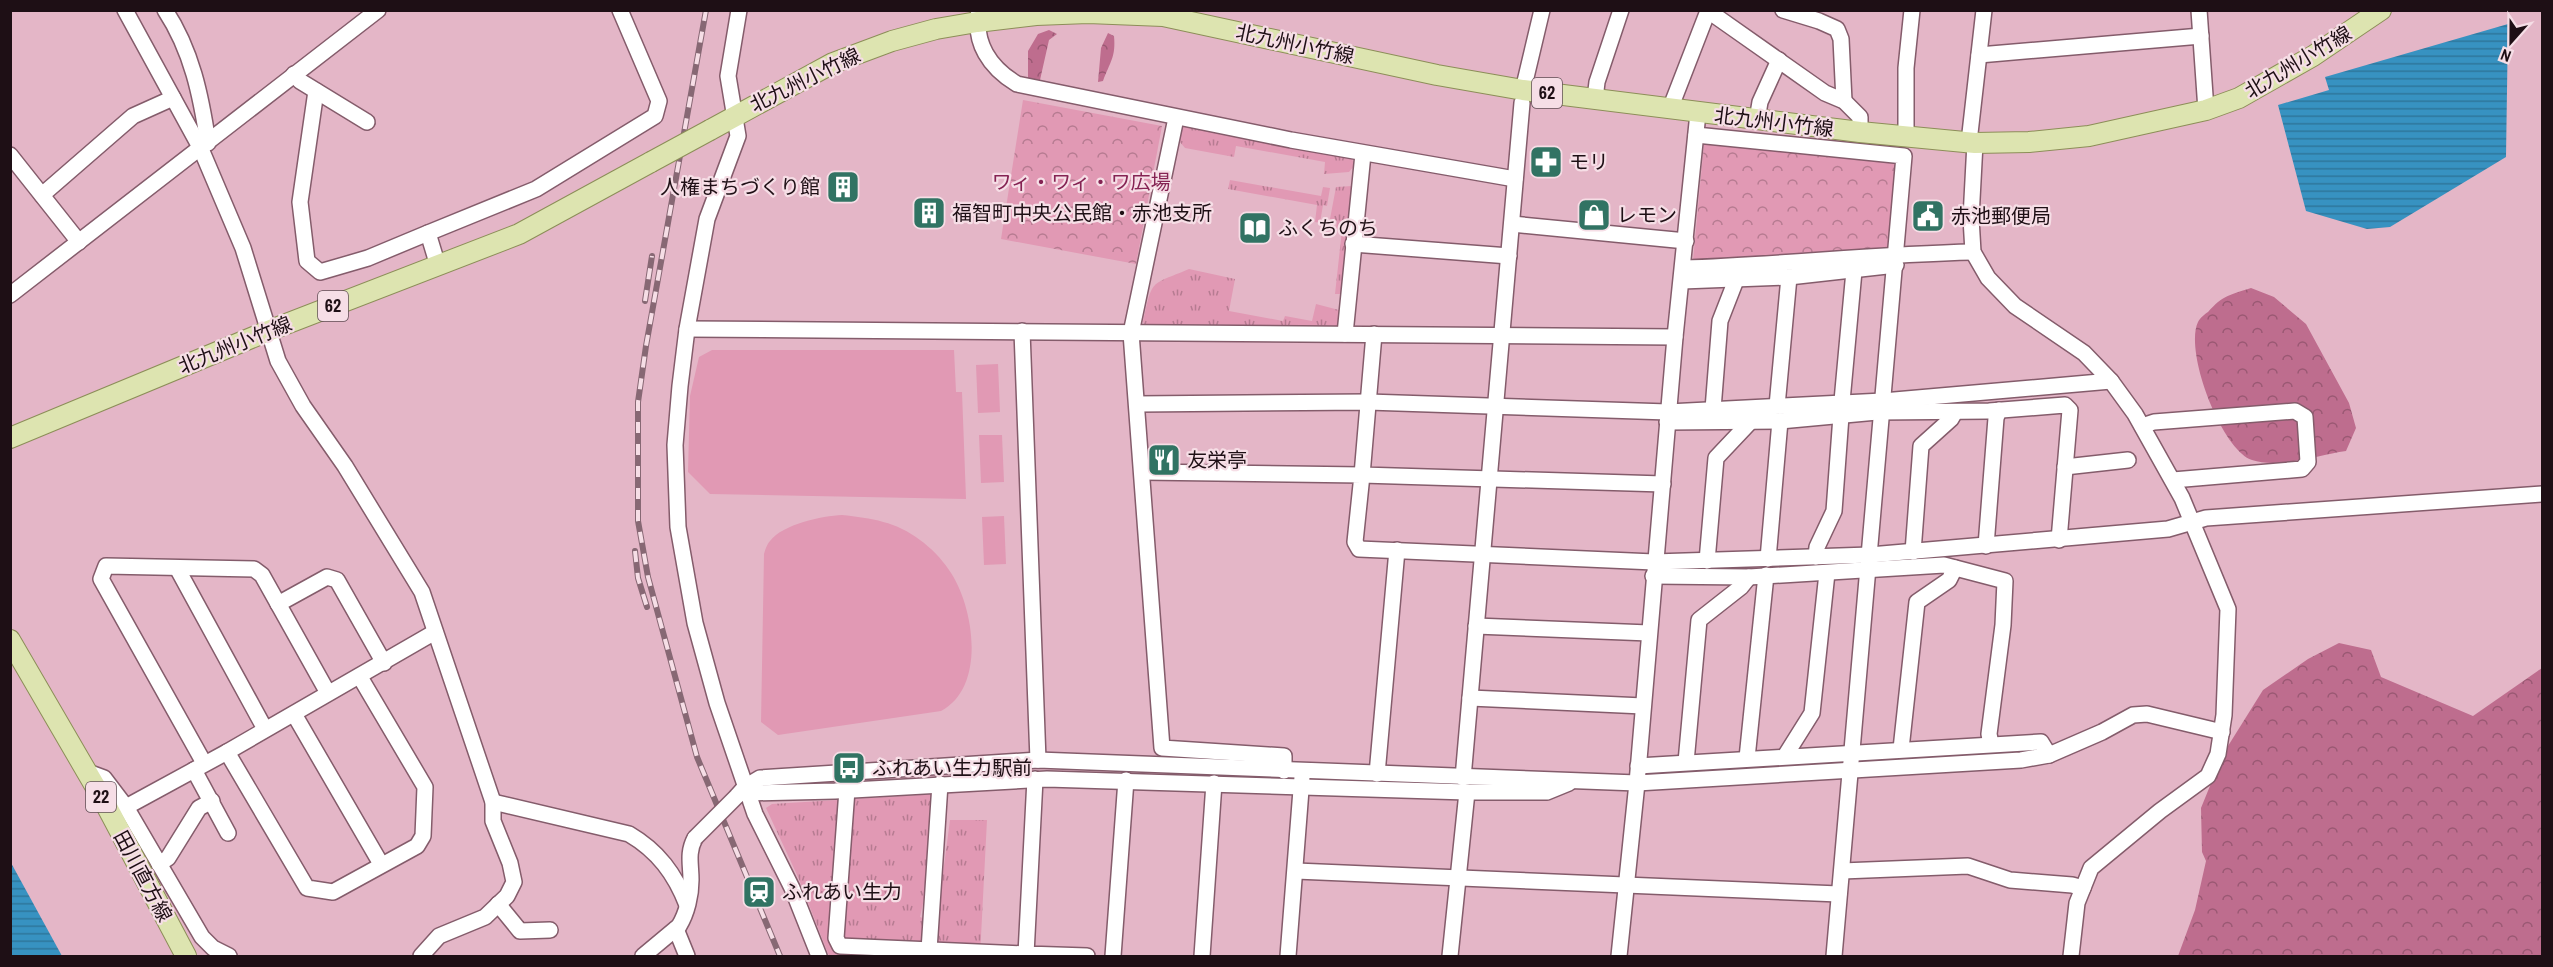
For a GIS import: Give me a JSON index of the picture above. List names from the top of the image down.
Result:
{
  "streets": {
    "main road": [
      "北九州小竹線",
      "62",
      "22",
      "田川直方線"
    ]
  },
  "parks": ["ワィ・ワィ・ワ広場"],
  "places": {
    "pharmacy": ["モリ"],
    "building": ["人権まちづくり館", "福智町中央公民館・赤池支所"],
    "shop": ["レモン"],
    "public building": ["赤池郵便局"],
    "library": ["ふくちのち"],
    "restaurant": ["友栄亭"],
    "bus stop": ["ふれあい生力駅前"],
    "station": ["ふれあい生力"]
  },
  "north": "bottom"
}
